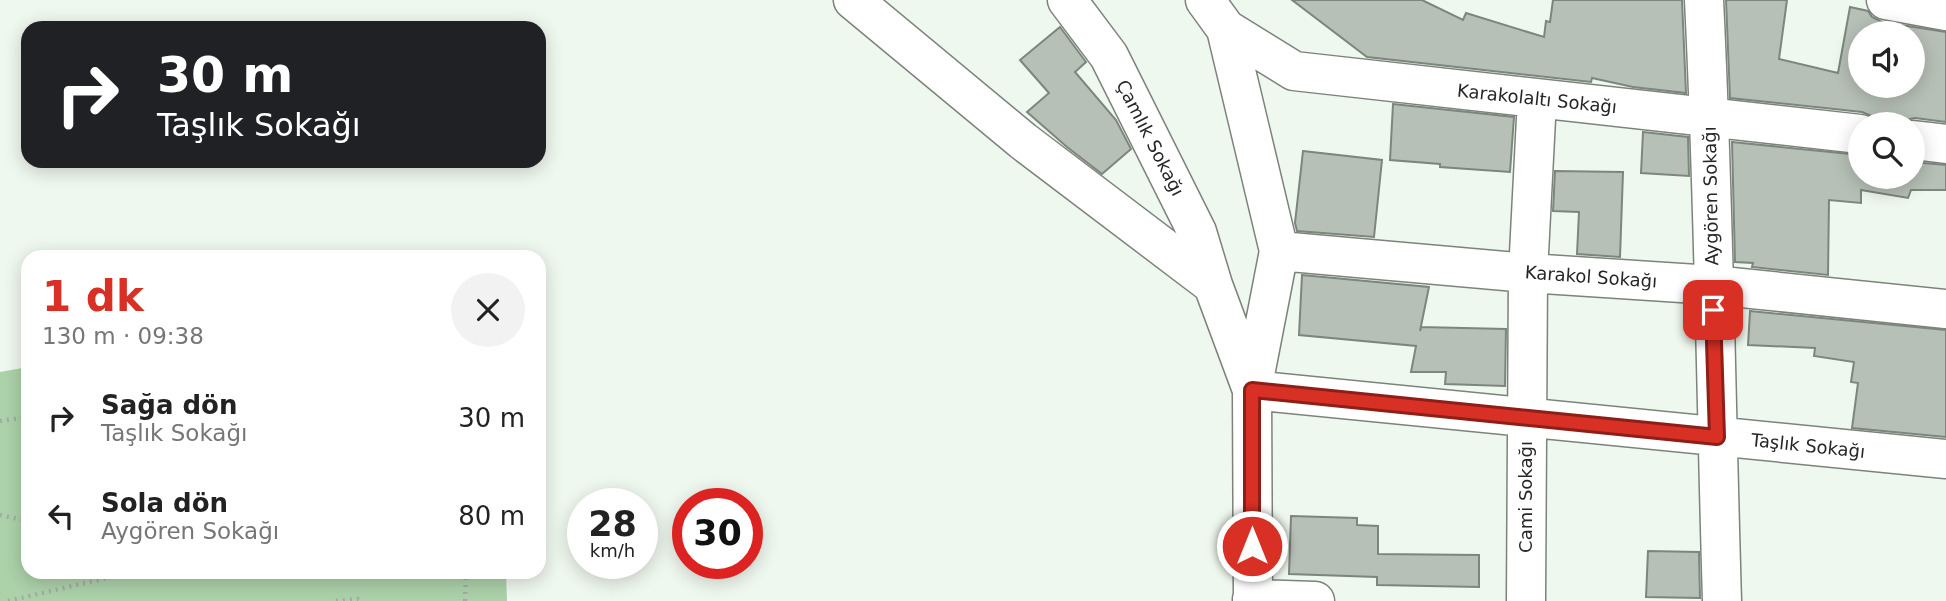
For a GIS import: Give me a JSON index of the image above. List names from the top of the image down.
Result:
{
  "streets": {
    "street": [
      "Karakolaltı Sokağı",
      "Çamlık Sokağı",
      "Aygören Sokağı",
      "Karakol Sokağı",
      "Taşlık Sokağı",
      "Cami Sokağı"
    ]
  },
  "crossings": [
    ["Karakolaltı Sokağı", "Aygören Sokağı"],
    ["Karakolaltı Sokağı", "Cami Sokağı"],
    ["Çamlık Sokağı", "Taşlık Sokağı"],
    ["Aygören Sokağı", "Karakol Sokağı"],
    ["Aygören Sokağı", "Taşlık Sokağı"],
    ["Karakol Sokağı", "Cami Sokağı"],
    ["Taşlık Sokağı", "Cami Sokağı"]
  ],
  "page": {
    "turn": ["30 m", "Taşlık Sokağı"],
    "heading": ["1 dk", "130 m · 09:38"],
    "list": [
      {
        "name": "Sağa dön",
        "note": "Taşlık Sokağı",
        "value": "30 m"
      },
      {
        "name": "Sola dön",
        "note": "Aygören Sokağı",
        "value": "80 m"
      }
    ],
    "speed": "28 km/h",
    "limit": "30"
  }
}
